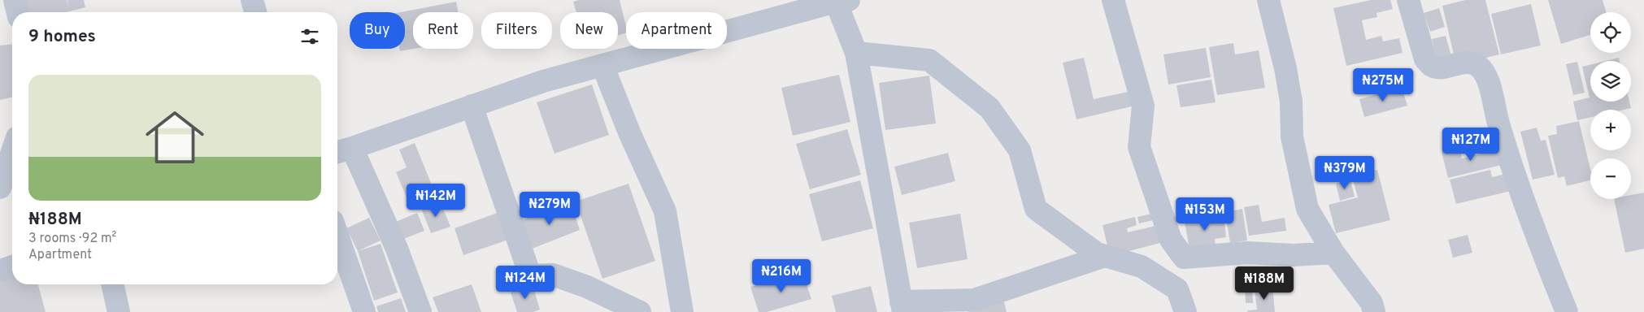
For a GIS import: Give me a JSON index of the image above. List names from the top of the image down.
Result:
{
  "page": {
    "map_buttons": ["+", "−"],
    "chip": [
      "Buy",
      "Rent",
      "Filters",
      "New",
      "Apartment"
    ],
    "heading": "9 homes",
    "list": [
      {
        "name": "₦188M",
        "note": "3 rooms · 92 m² · Apartment"
      }
    ],
    "price": [
      "₦275M",
      "₦127M",
      "₦379M",
      "₦142M",
      "₦279M",
      "₦153M",
      "₦216M",
      "₦124M",
      "₦188M"
    ]
  }
}
